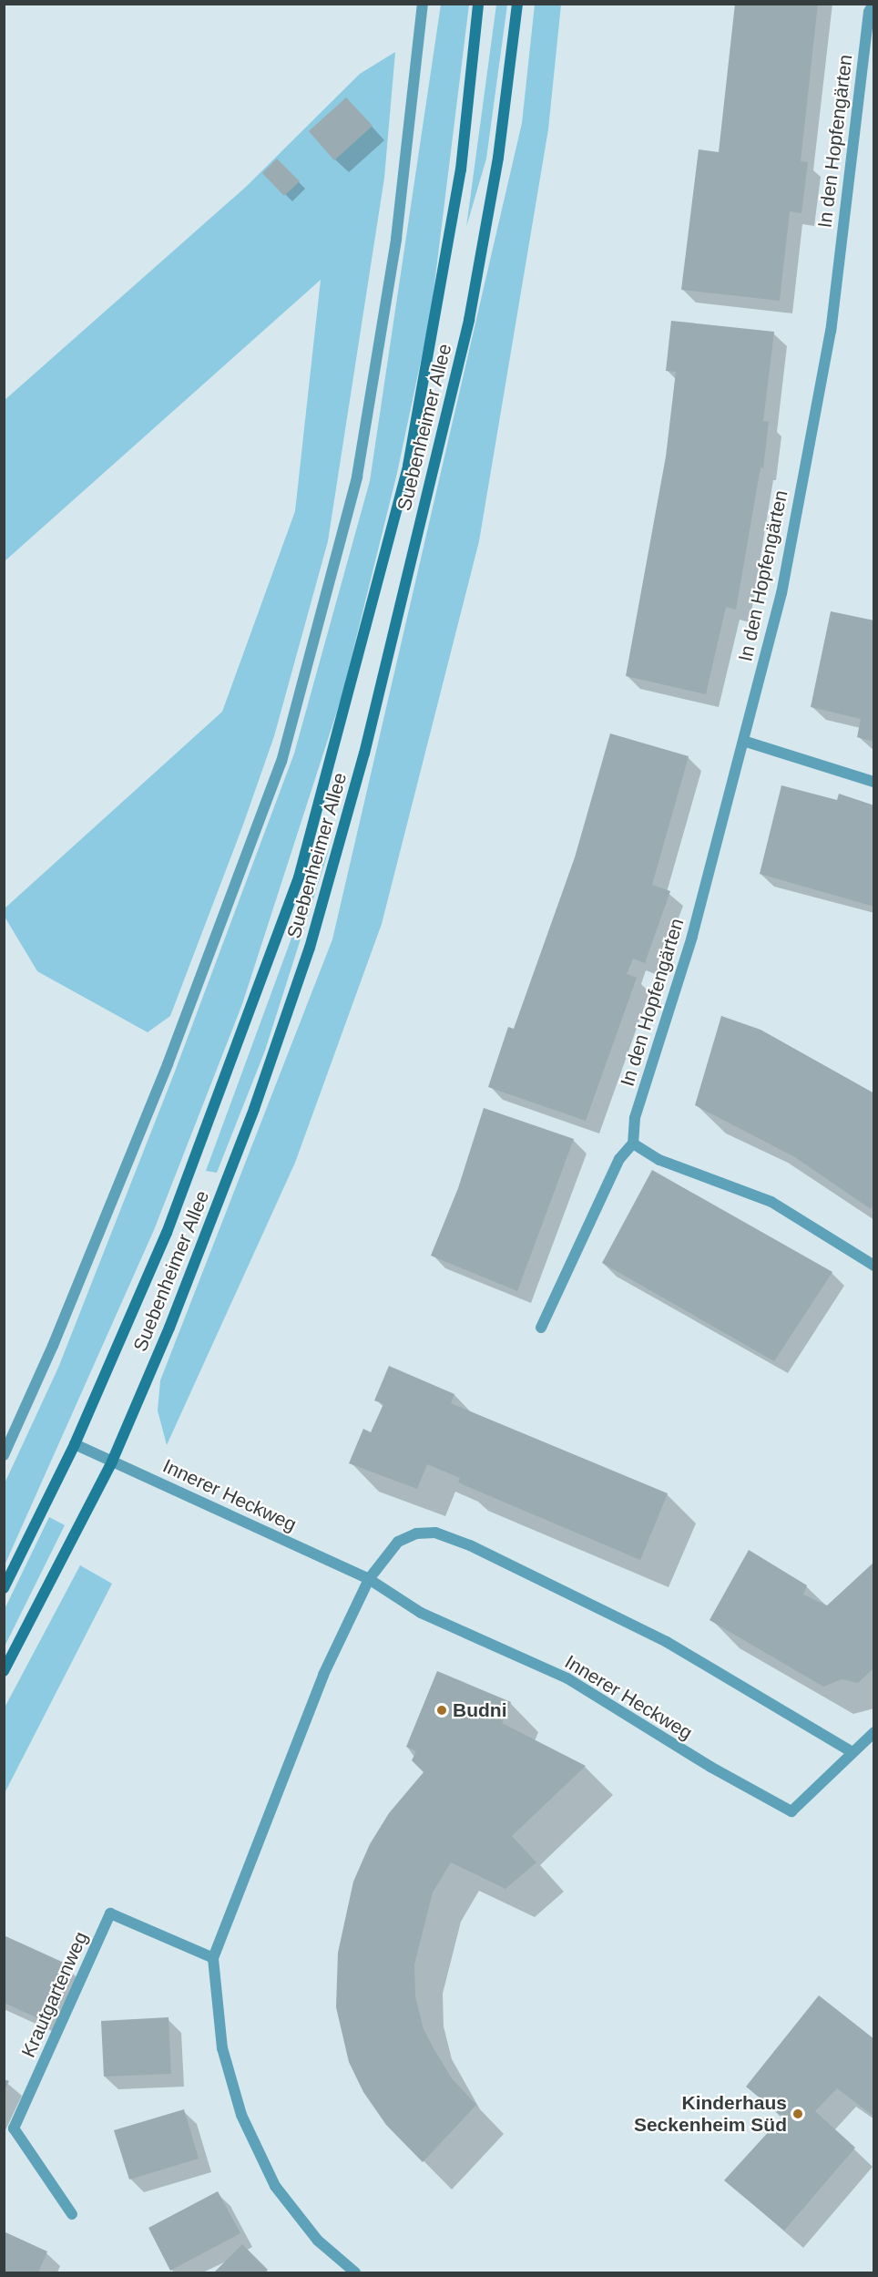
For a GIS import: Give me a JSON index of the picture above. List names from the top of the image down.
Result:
{
  "streets": {
    "main road": ["Suebenheimer Allee"],
    "street": ["In den Hopfengärten", "Innerer Heckweg", "Krautgartenweg"]
  },
  "crossings": [
    ["Suebenheimer Allee", "Innerer Heckweg"]
  ],
  "places": ["Budni", "Kinderhaus Seckenheim Süd"]
}
